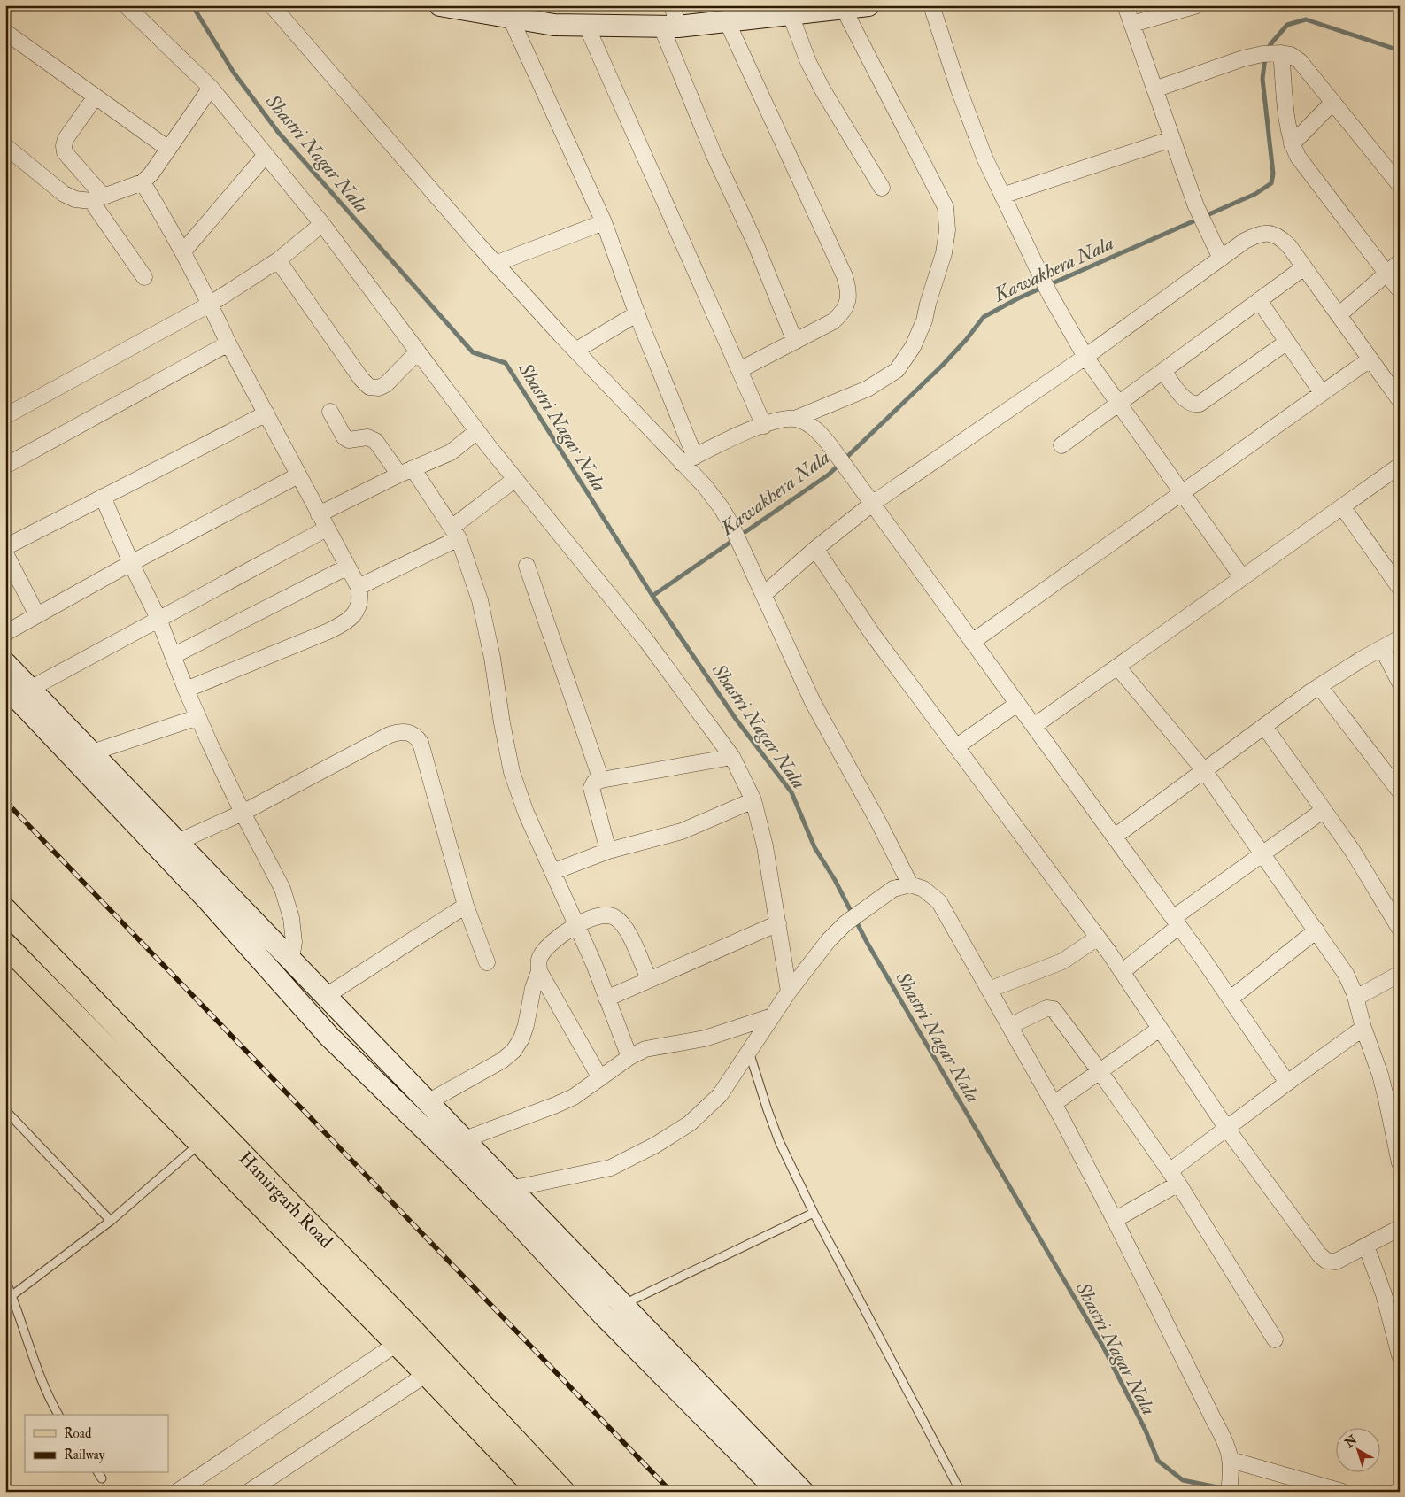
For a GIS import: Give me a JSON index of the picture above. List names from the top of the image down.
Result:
{
  "streets": {
    "main road": ["Hamirgarh Road"]
  },
  "water": ["Shastri Nagar Nala", "Kawakhera Nala"],
  "legend": ["Road", "Railway"],
  "north": "top left"
}
